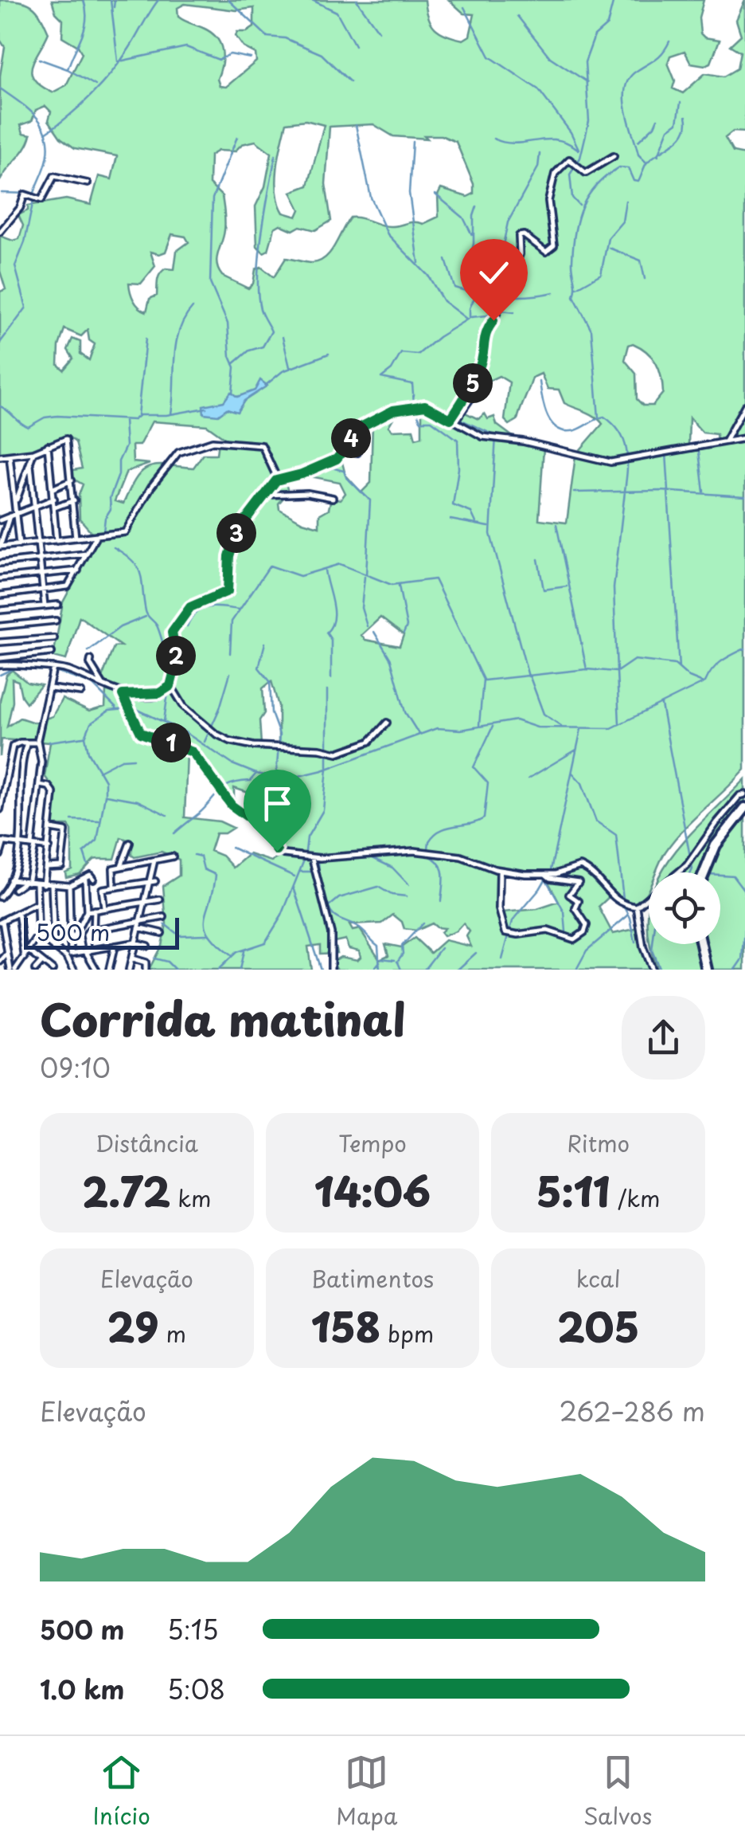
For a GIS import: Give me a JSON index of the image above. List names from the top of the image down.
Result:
{
  "scale_bar": "500 m",
  "page": {
    "pins": [
      "5",
      "4",
      "3",
      "2",
      "1"
    ],
    "scale": "500 m",
    "heading": ["Corrida matinal", "09:10"],
    "stats": [
      ["Distância", "2.72 km"],
      ["Tempo", "14:06"],
      ["Ritmo", "5:11 /km"],
      ["Elevação", "29 m"],
      ["Batimentos", "158 bpm"],
      ["kcal", "205"]
    ],
    "chart": ["Elevação", "262–286 m"],
    "list": [
      {
        "name": "500 m",
        "note": "5:15"
      },
      {
        "name": "1.0 km",
        "note": "5:08"
      }
    ],
    "tabs": ["Início", "Mapa", "Salvos"]
  }
}
